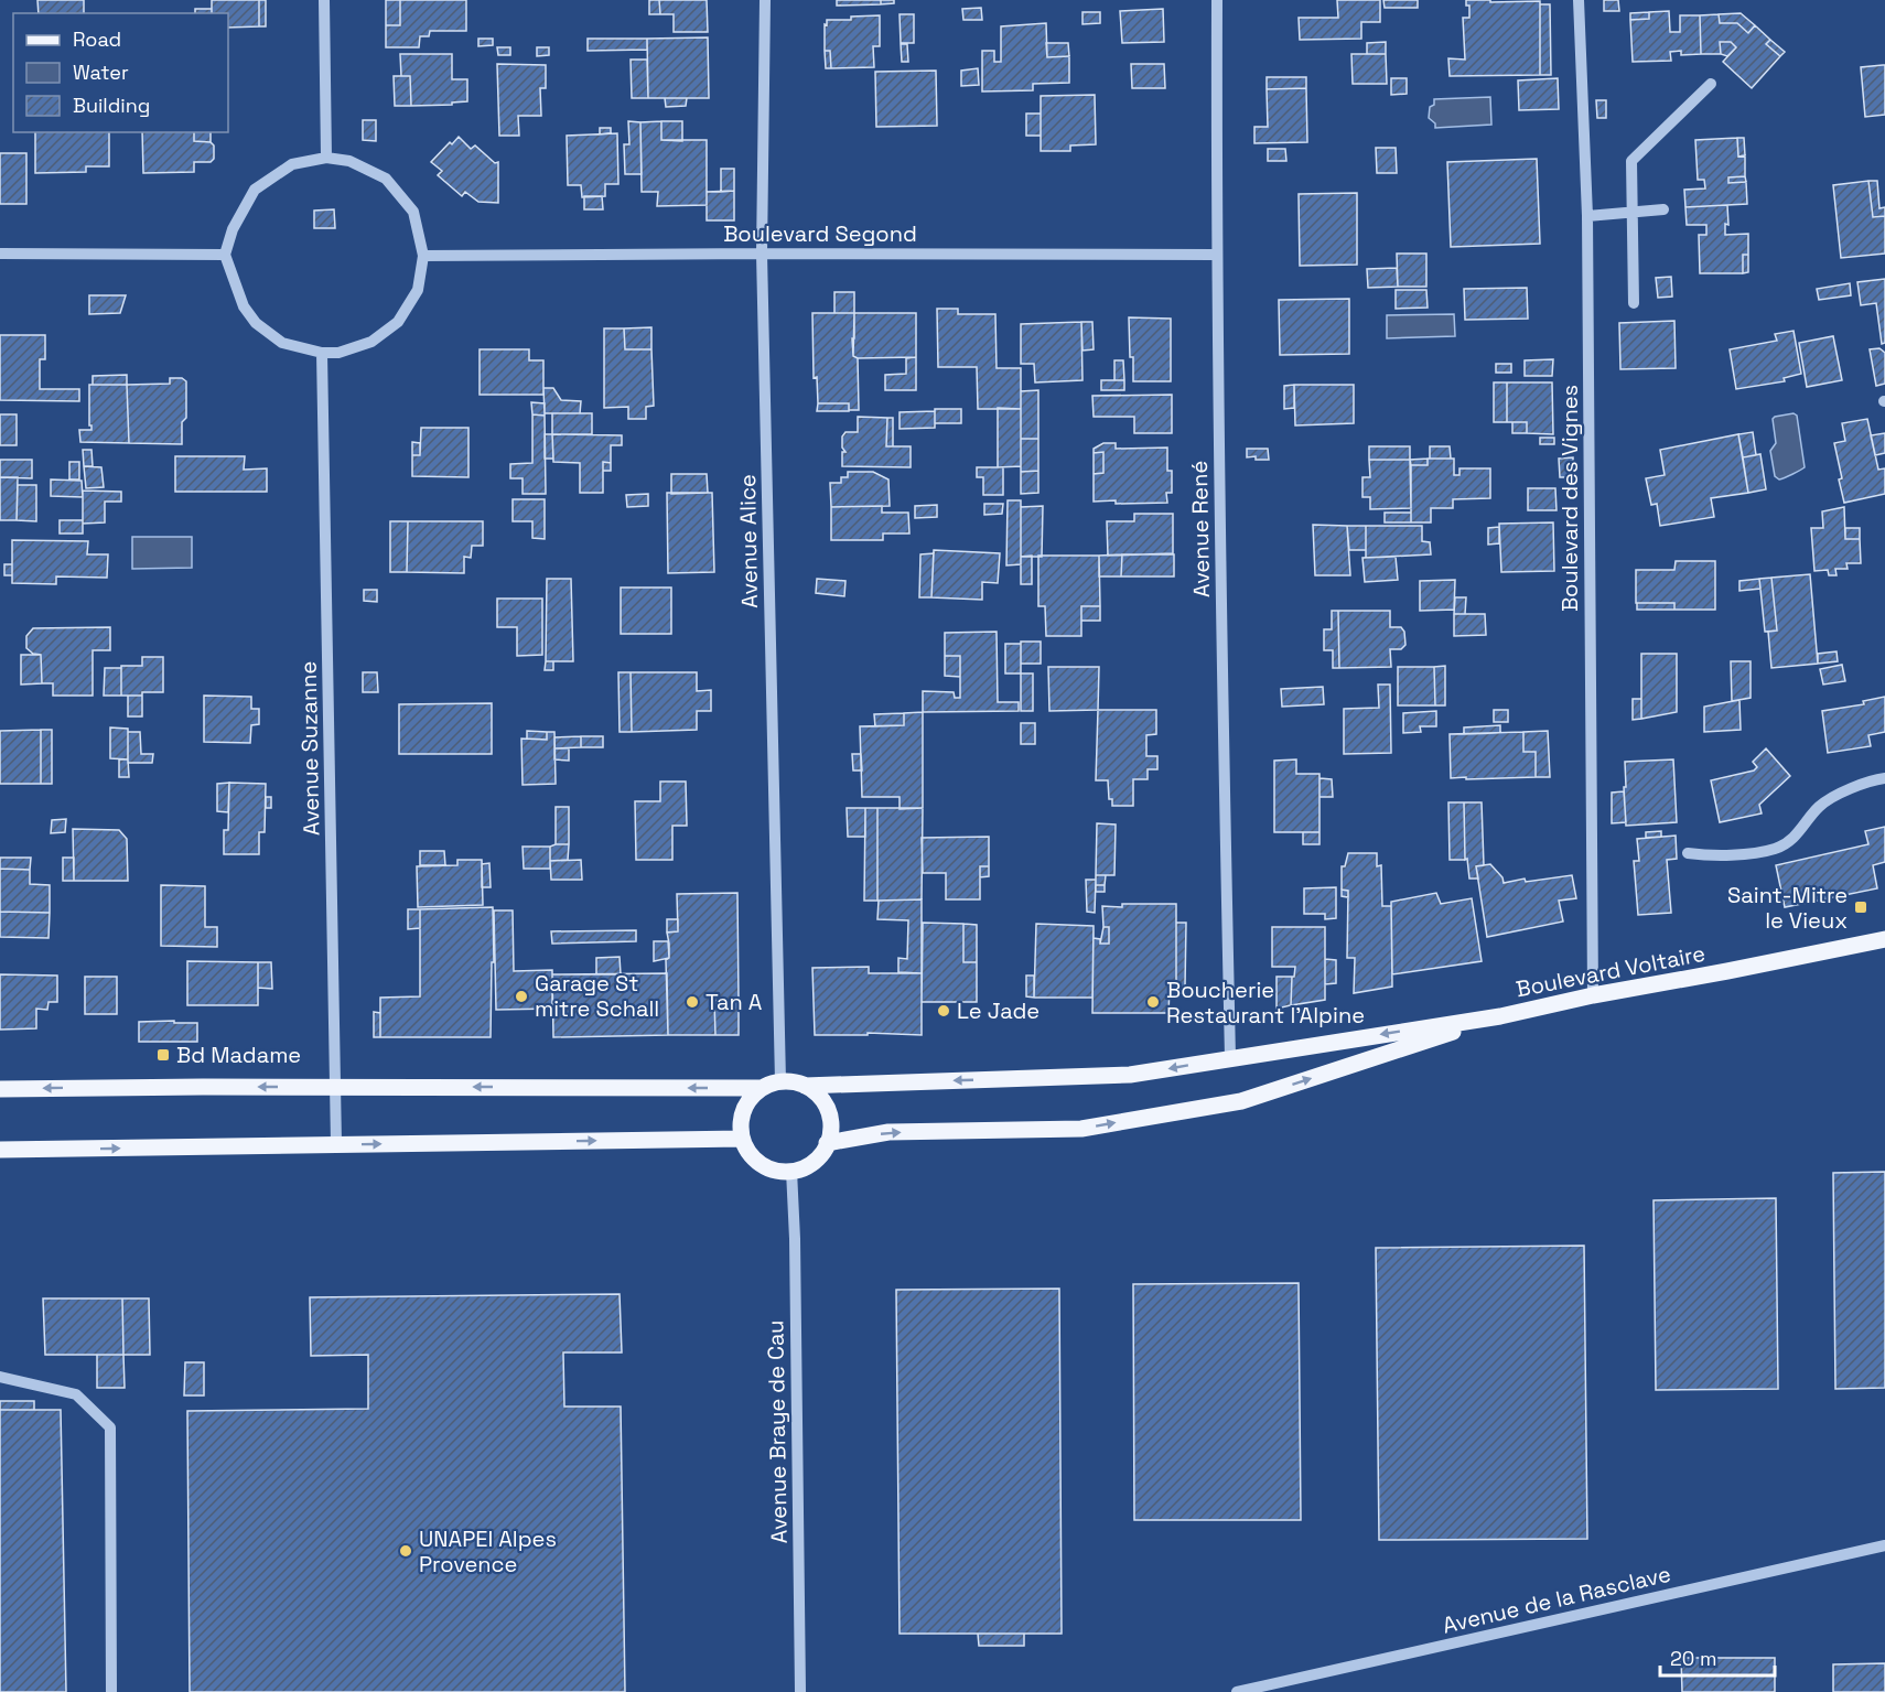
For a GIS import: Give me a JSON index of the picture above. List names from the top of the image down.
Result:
{
  "streets": {
    "main road": ["Boulevard Voltaire"],
    "street": [
      "Boulevard Segond",
      "Boulevard des Vignes",
      "Avenue René",
      "Avenue Alice",
      "Avenue Suzanne",
      "Avenue Braye de Cau",
      "Avenue de la Rasclave"
    ]
  },
  "crossings": [
    ["Boulevard Segond", "Avenue René"],
    ["Boulevard Segond", "Avenue Alice"],
    ["Boulevard Segond", "Avenue Suzanne"],
    ["Boulevard des Vignes", "Boulevard Voltaire"],
    ["Avenue Alice", "Avenue Braye de Cau"]
  ],
  "places": {
    "transit": ["Saint-Mitre le Vieux", "Bd Madame"],
    "other": [
      "Garage St mitre Schall",
      "Tan A",
      "Boucherie Restaurant l'Alpine",
      "Le Jade",
      "UNAPEI Alpes Provence"
    ]
  },
  "legend": ["Road", "Water", "Building"],
  "scale_bar": "20 m"
}
